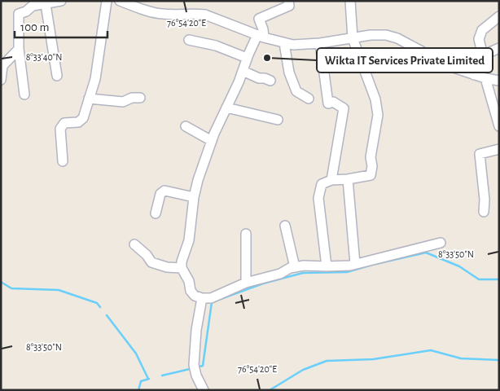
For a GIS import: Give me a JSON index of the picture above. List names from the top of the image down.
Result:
{
  "places": ["Wikta IT Services Private Limited"],
  "scale_bar": "100 m",
  "coordinates": ["76°54'20\"E", "8°33'40\"N", "8°33'50\"N"]
}
